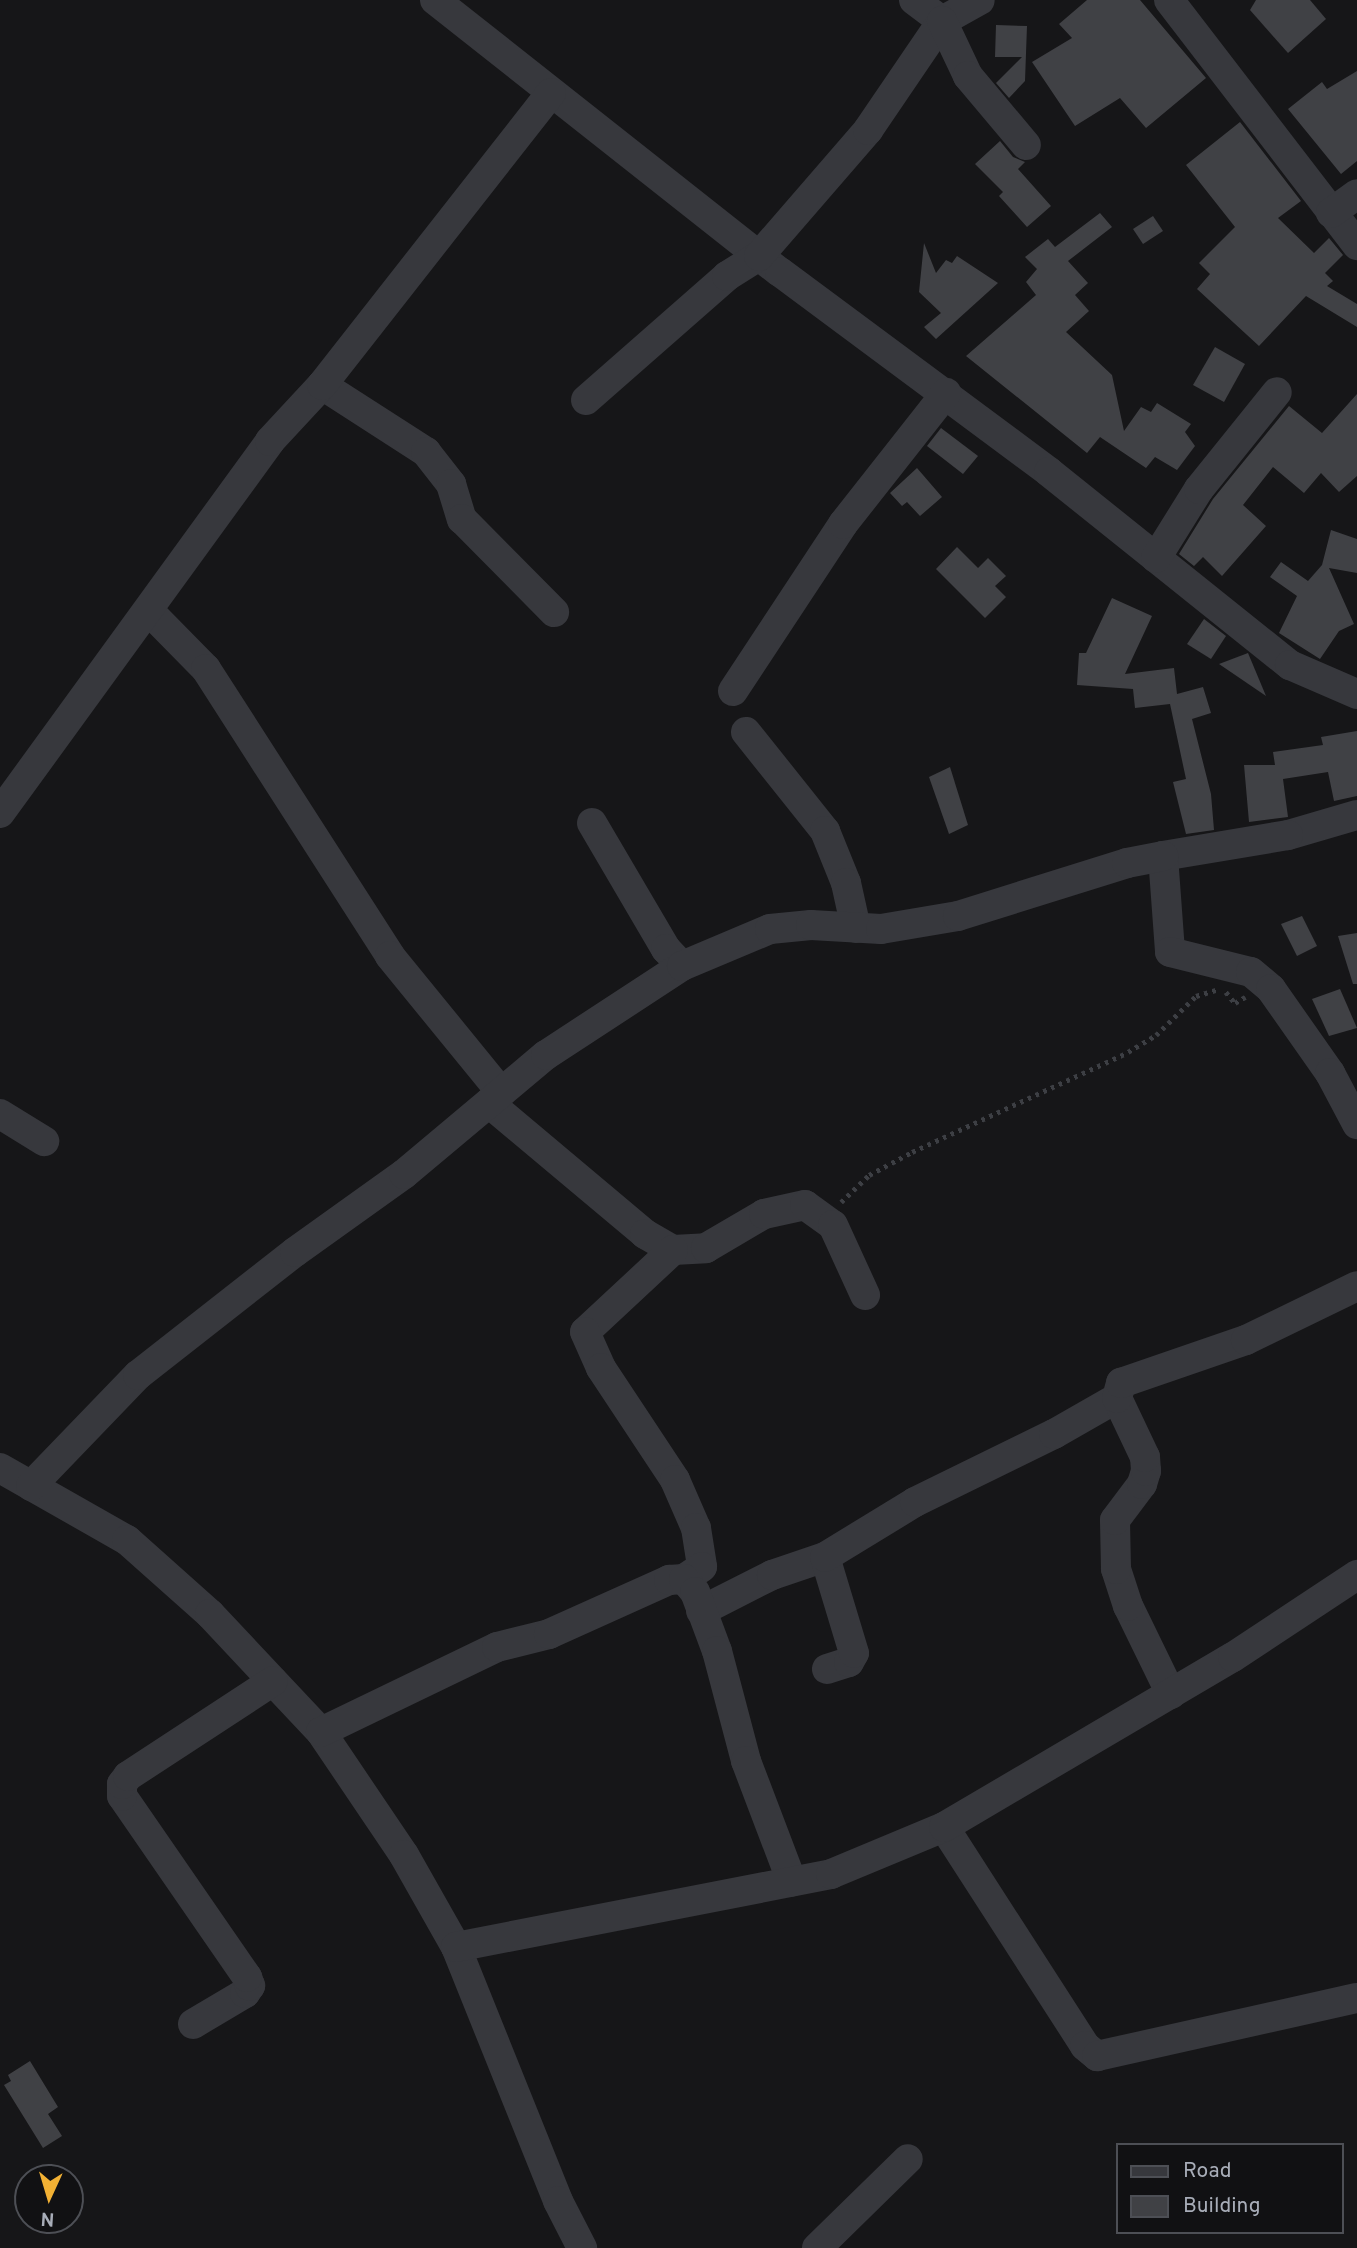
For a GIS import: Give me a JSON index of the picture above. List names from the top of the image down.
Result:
{
  "legend": ["Road", "Building"],
  "north": "bottom"
}
